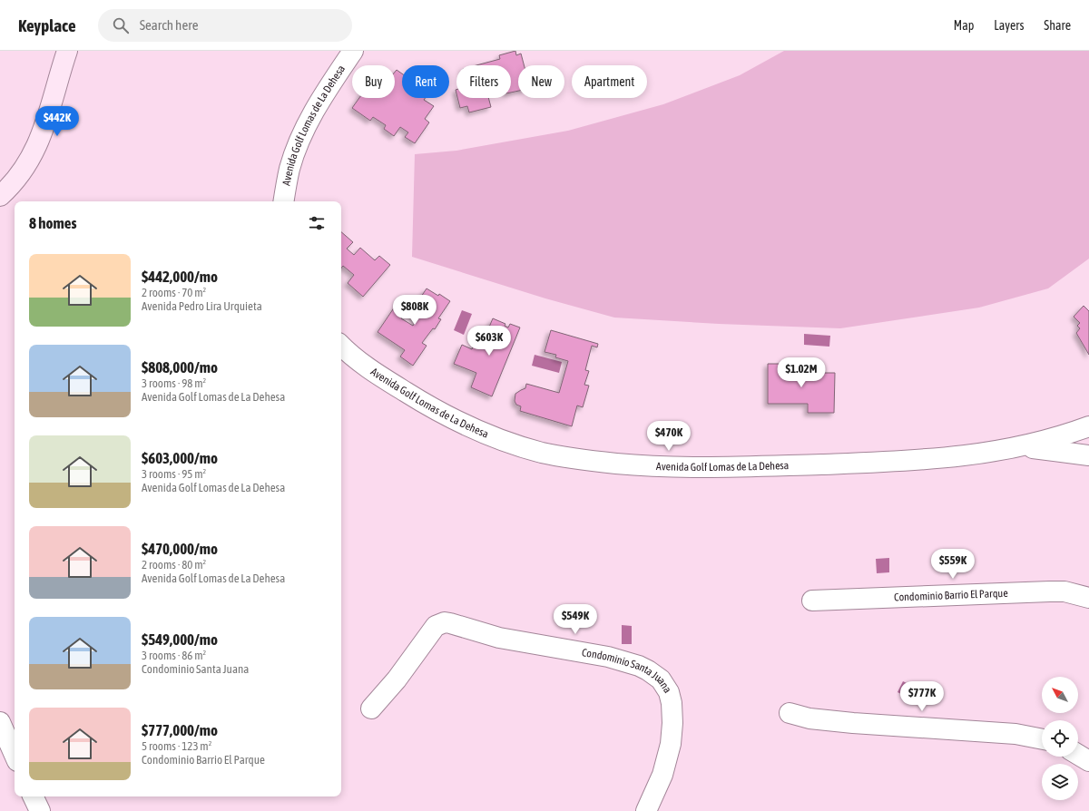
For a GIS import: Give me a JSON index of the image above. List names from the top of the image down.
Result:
{
  "streets": {
    "street": ["Avenida Golf Lomas de La Dehesa", "Condominio Barrio El Parque", "Condominio Santa Juana"]
  },
  "north": "top left",
  "page": {
    "header": "Keyplace",
    "search": "Search here",
    "nav": ["Map", "Layers", "Share"],
    "chip": [
      "Buy",
      "Rent",
      "Filters",
      "New",
      "Apartment"
    ],
    "price": [
      "$442K",
      "$808K",
      "$603K",
      "$1.02M",
      "$470K",
      "$559K",
      "$549K",
      "$777K"
    ],
    "heading": "8 homes",
    "list": [
      {
        "name": "$442,000/mo",
        "note": "2 rooms · 70 m² · Avenida Pedro Lira Urquieta"
      },
      {
        "name": "$808,000/mo",
        "note": "3 rooms · 98 m² · Avenida Golf Lomas de La Dehesa"
      },
      {
        "name": "$603,000/mo",
        "note": "3 rooms · 95 m² · Avenida Golf Lomas de La Dehesa"
      },
      {
        "name": "$470,000/mo",
        "note": "2 rooms · 80 m² · Avenida Golf Lomas de La Dehesa"
      },
      {
        "name": "$549,000/mo",
        "note": "3 rooms · 86 m² · Condominio Santa Juana"
      },
      {
        "name": "$777,000/mo",
        "note": "5 rooms · 123 m² · Condominio Barrio El Parque"
      }
    ]
  }
}
